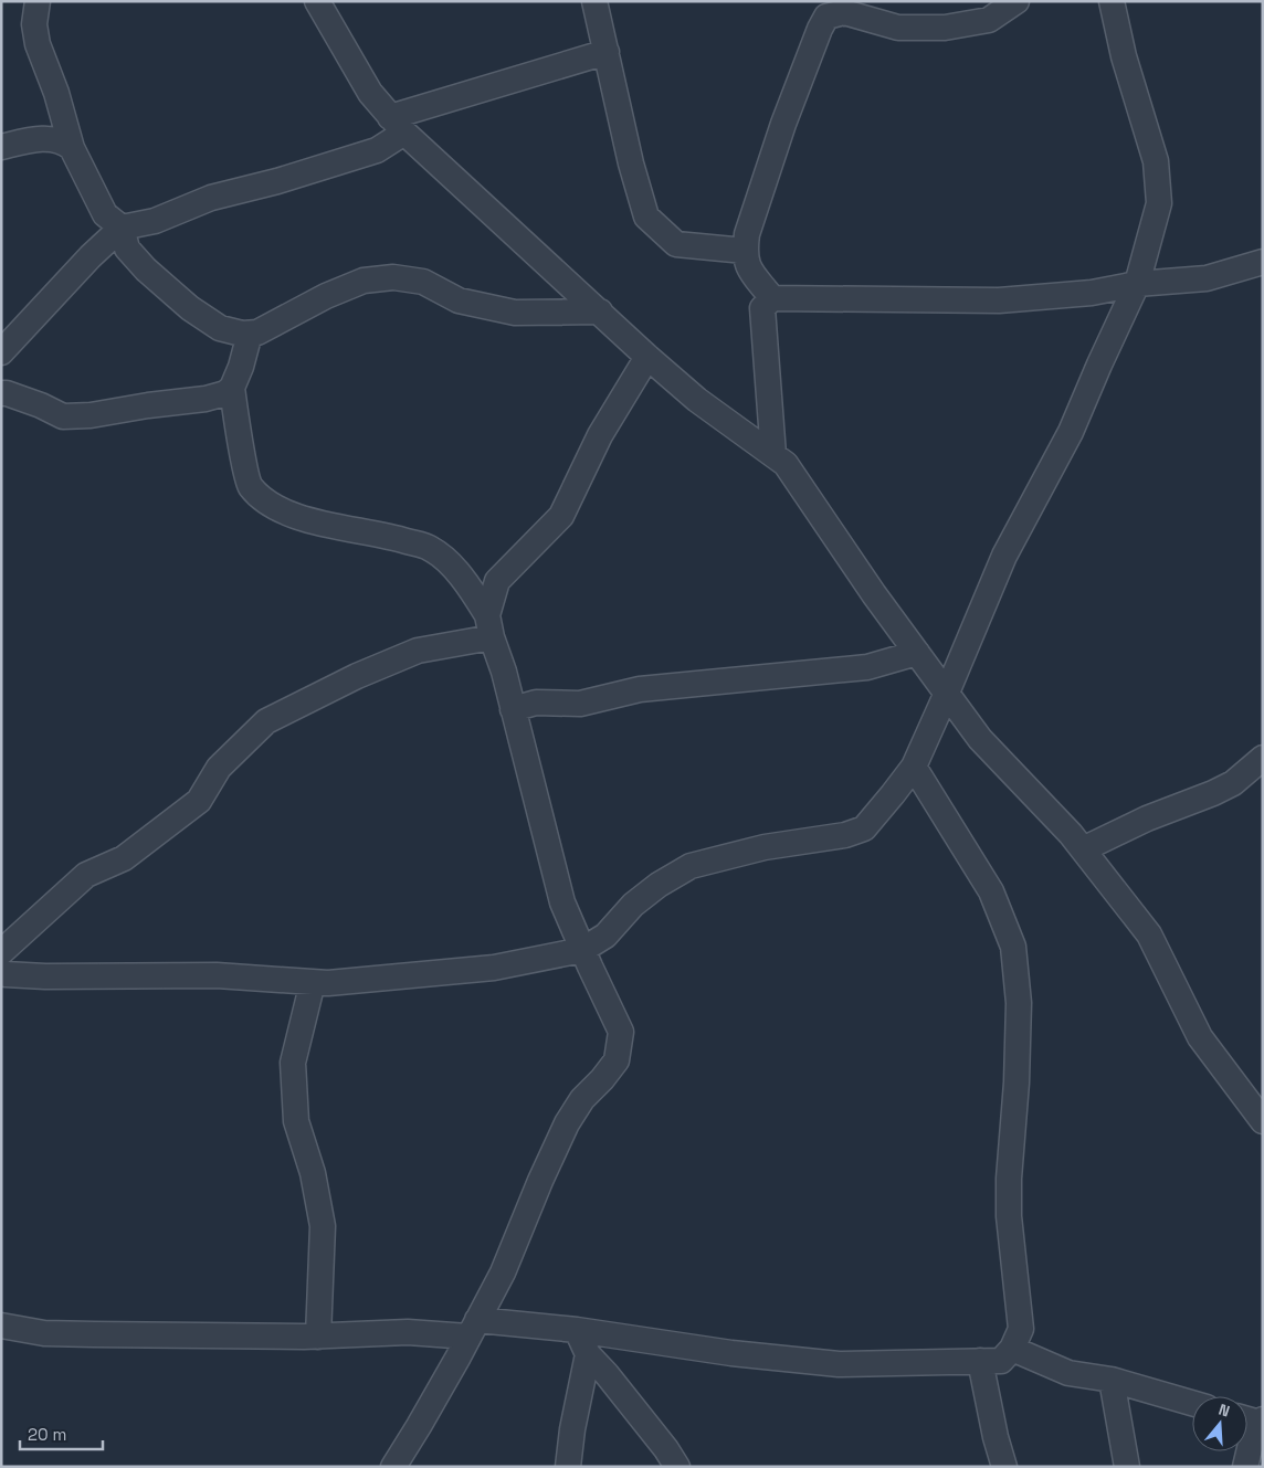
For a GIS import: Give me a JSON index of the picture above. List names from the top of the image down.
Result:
{
  "scale_bar": "20 m",
  "north": "top"
}
